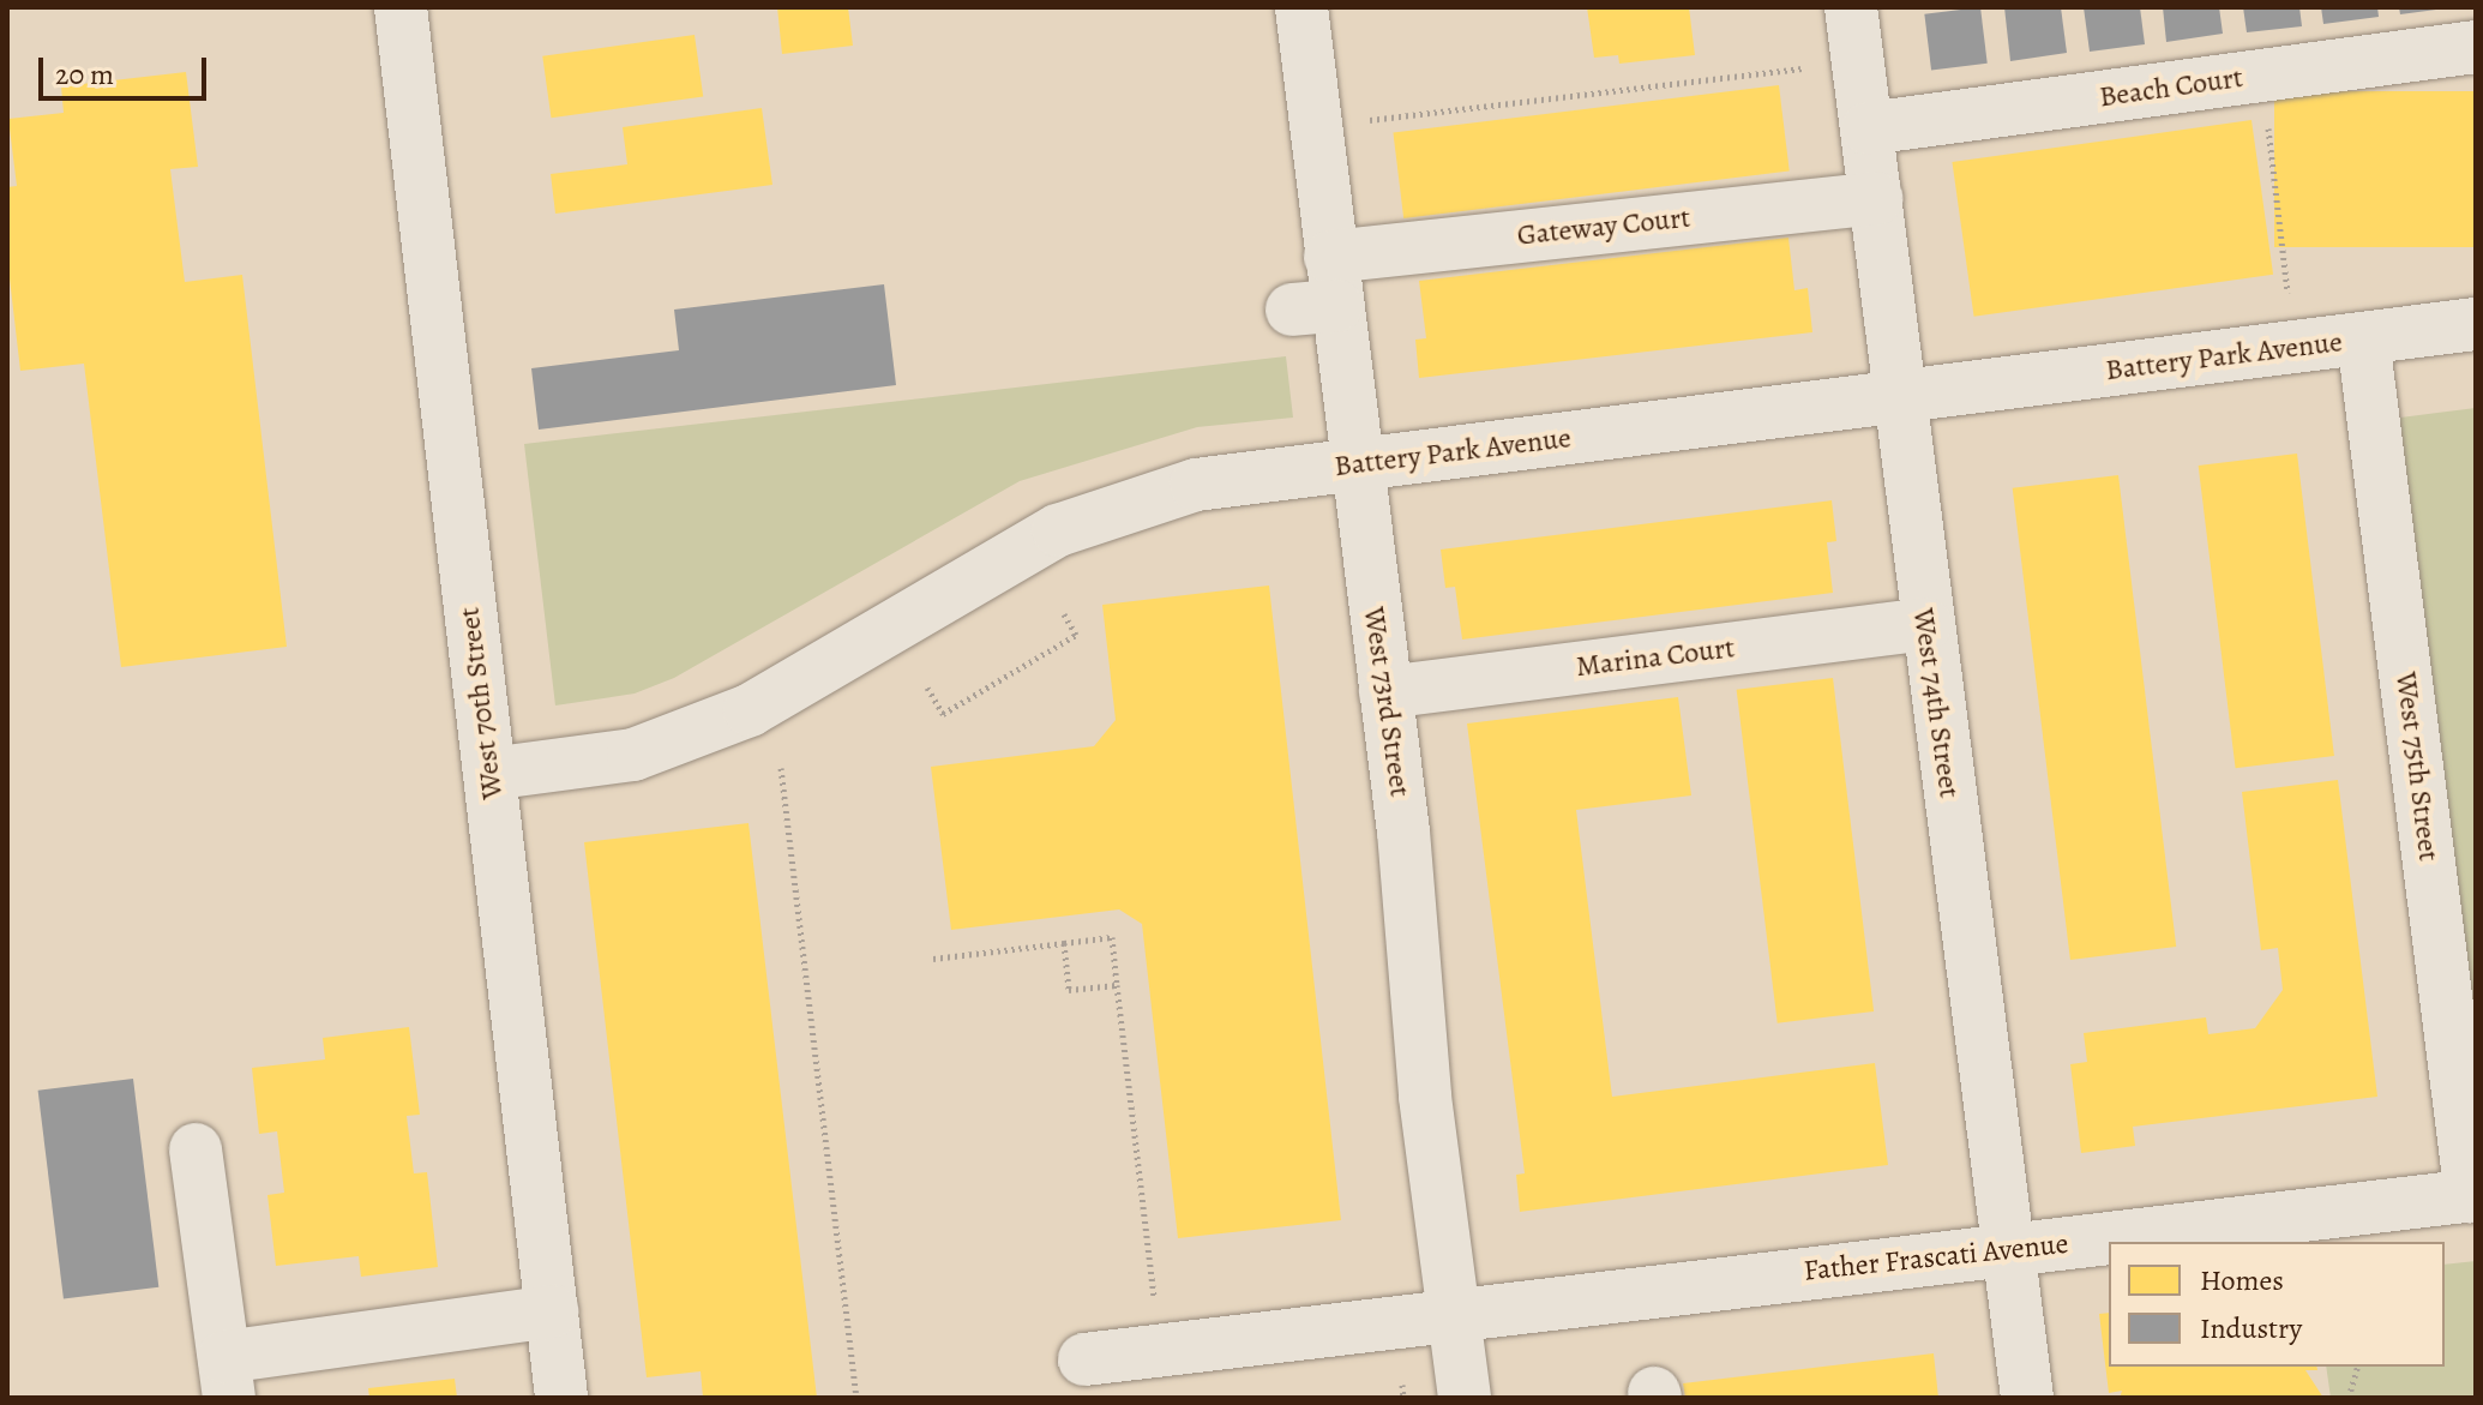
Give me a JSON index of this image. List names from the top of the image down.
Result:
{
  "streets": {
    "street": [
      "Beach Court",
      "Gateway Court",
      "Battery Park Avenue",
      "Marina Court",
      "West 73rd Street",
      "West 70th Street",
      "West 74th Street",
      "West 75th Street",
      "Father Frascati Avenue"
    ]
  },
  "crossings": [
    ["Beach Court", "West 74th Street"],
    ["Gateway Court", "West 73rd Street"],
    ["Gateway Court", "West 74th Street"],
    ["Battery Park Avenue", "West 73rd Street"],
    ["Battery Park Avenue", "West 70th Street"],
    ["Battery Park Avenue", "West 74th Street"],
    ["Battery Park Avenue", "West 75th Street"],
    ["Marina Court", "West 73rd Street"],
    ["Marina Court", "West 74th Street"],
    ["West 73rd Street", "Father Frascati Avenue"],
    ["West 74th Street", "Father Frascati Avenue"],
    ["West 75th Street", "Father Frascati Avenue"]
  ],
  "legend": ["Homes", "Industry"],
  "scale_bar": "20 m"
}
